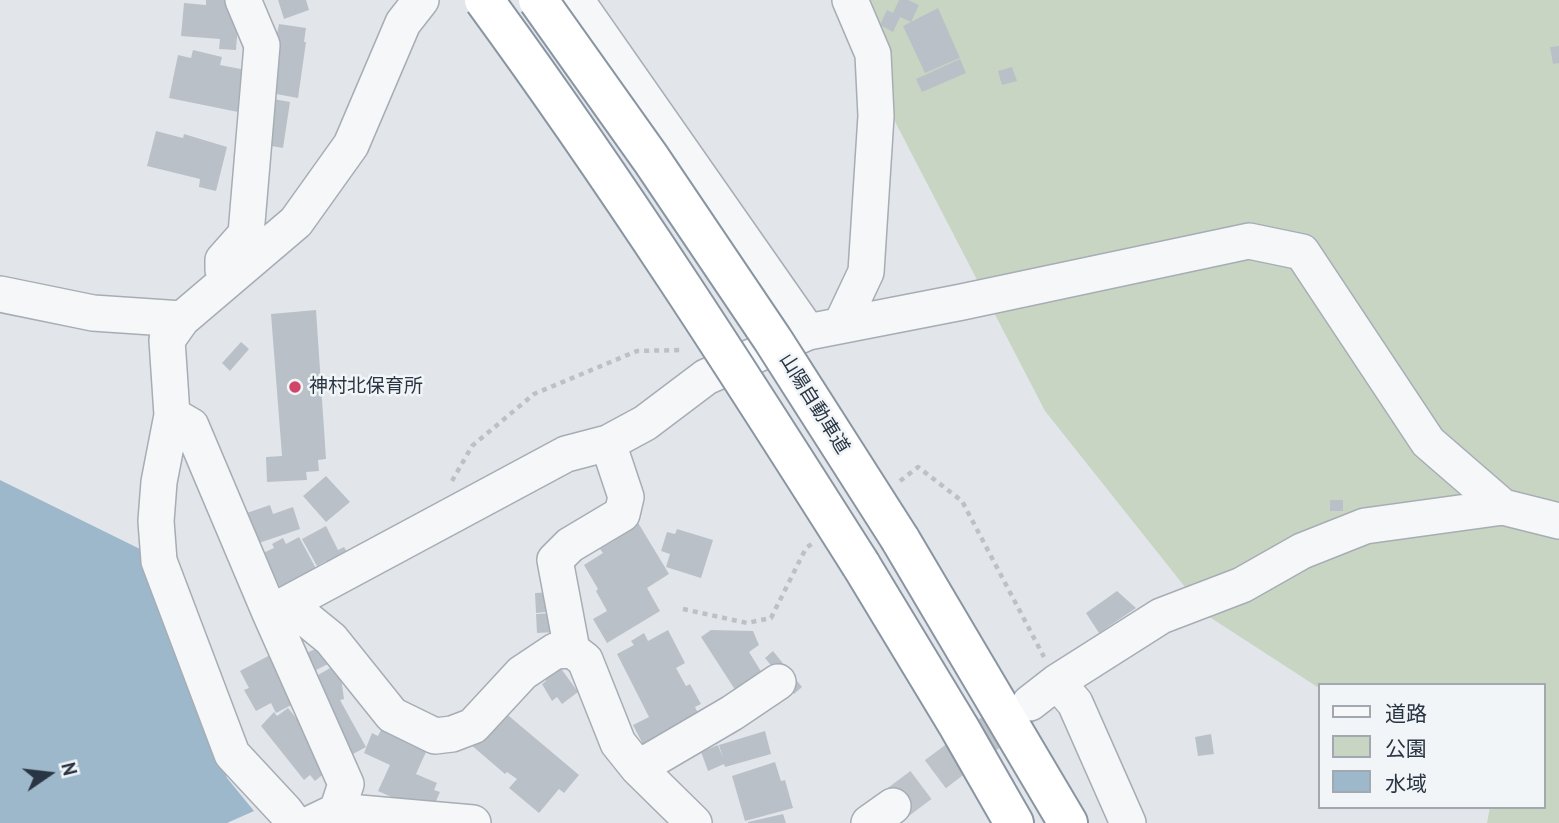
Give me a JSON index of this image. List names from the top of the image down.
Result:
{
  "streets": {
    "highway": ["山陽自動車道"]
  },
  "places": ["神村北保育所"],
  "legend": ["道路", "公園", "水域"],
  "north": "right"
}
